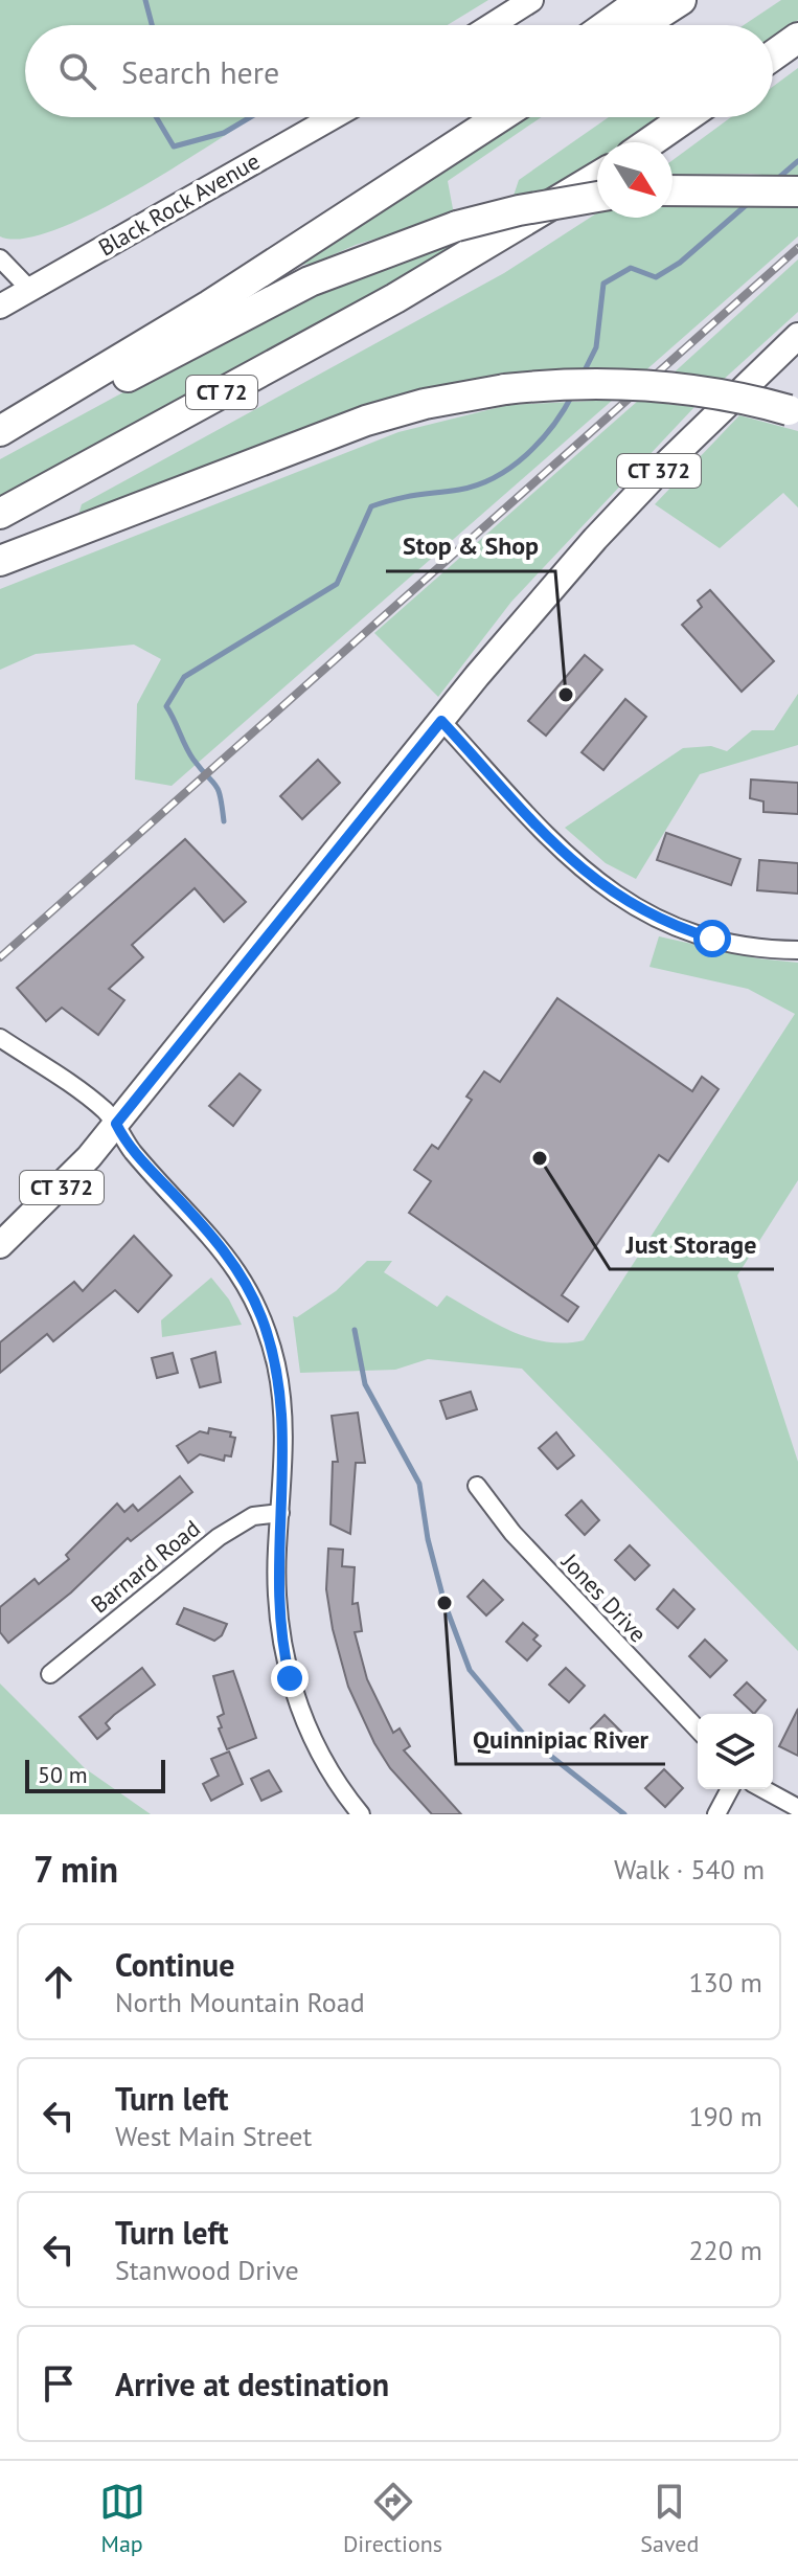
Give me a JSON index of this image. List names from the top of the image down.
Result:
{
  "streets": {
    "highway": ["CT 72"],
    "main road": ["CT 372"],
    "street": ["Black Rock Avenue", "Barnard Road", "Jones Drive"]
  },
  "places": ["Stop & Shop", "Just Storage", "Quinnipiac River"],
  "scale_bar": "50 m",
  "north": "bottom right",
  "page": {
    "search": "Search here",
    "scale": "50 m",
    "heading": ["7 min", "Walk · 540 m"],
    "list": [
      ["Continue", "North Mountain Road", "130 m"],
      ["Turn left", "West Main Street", "190 m"],
      ["Turn left", "Stanwood Drive", "220 m"],
      "Arrive at destination"
    ],
    "nav": ["Map", "Directions", "Saved"]
  }
}
